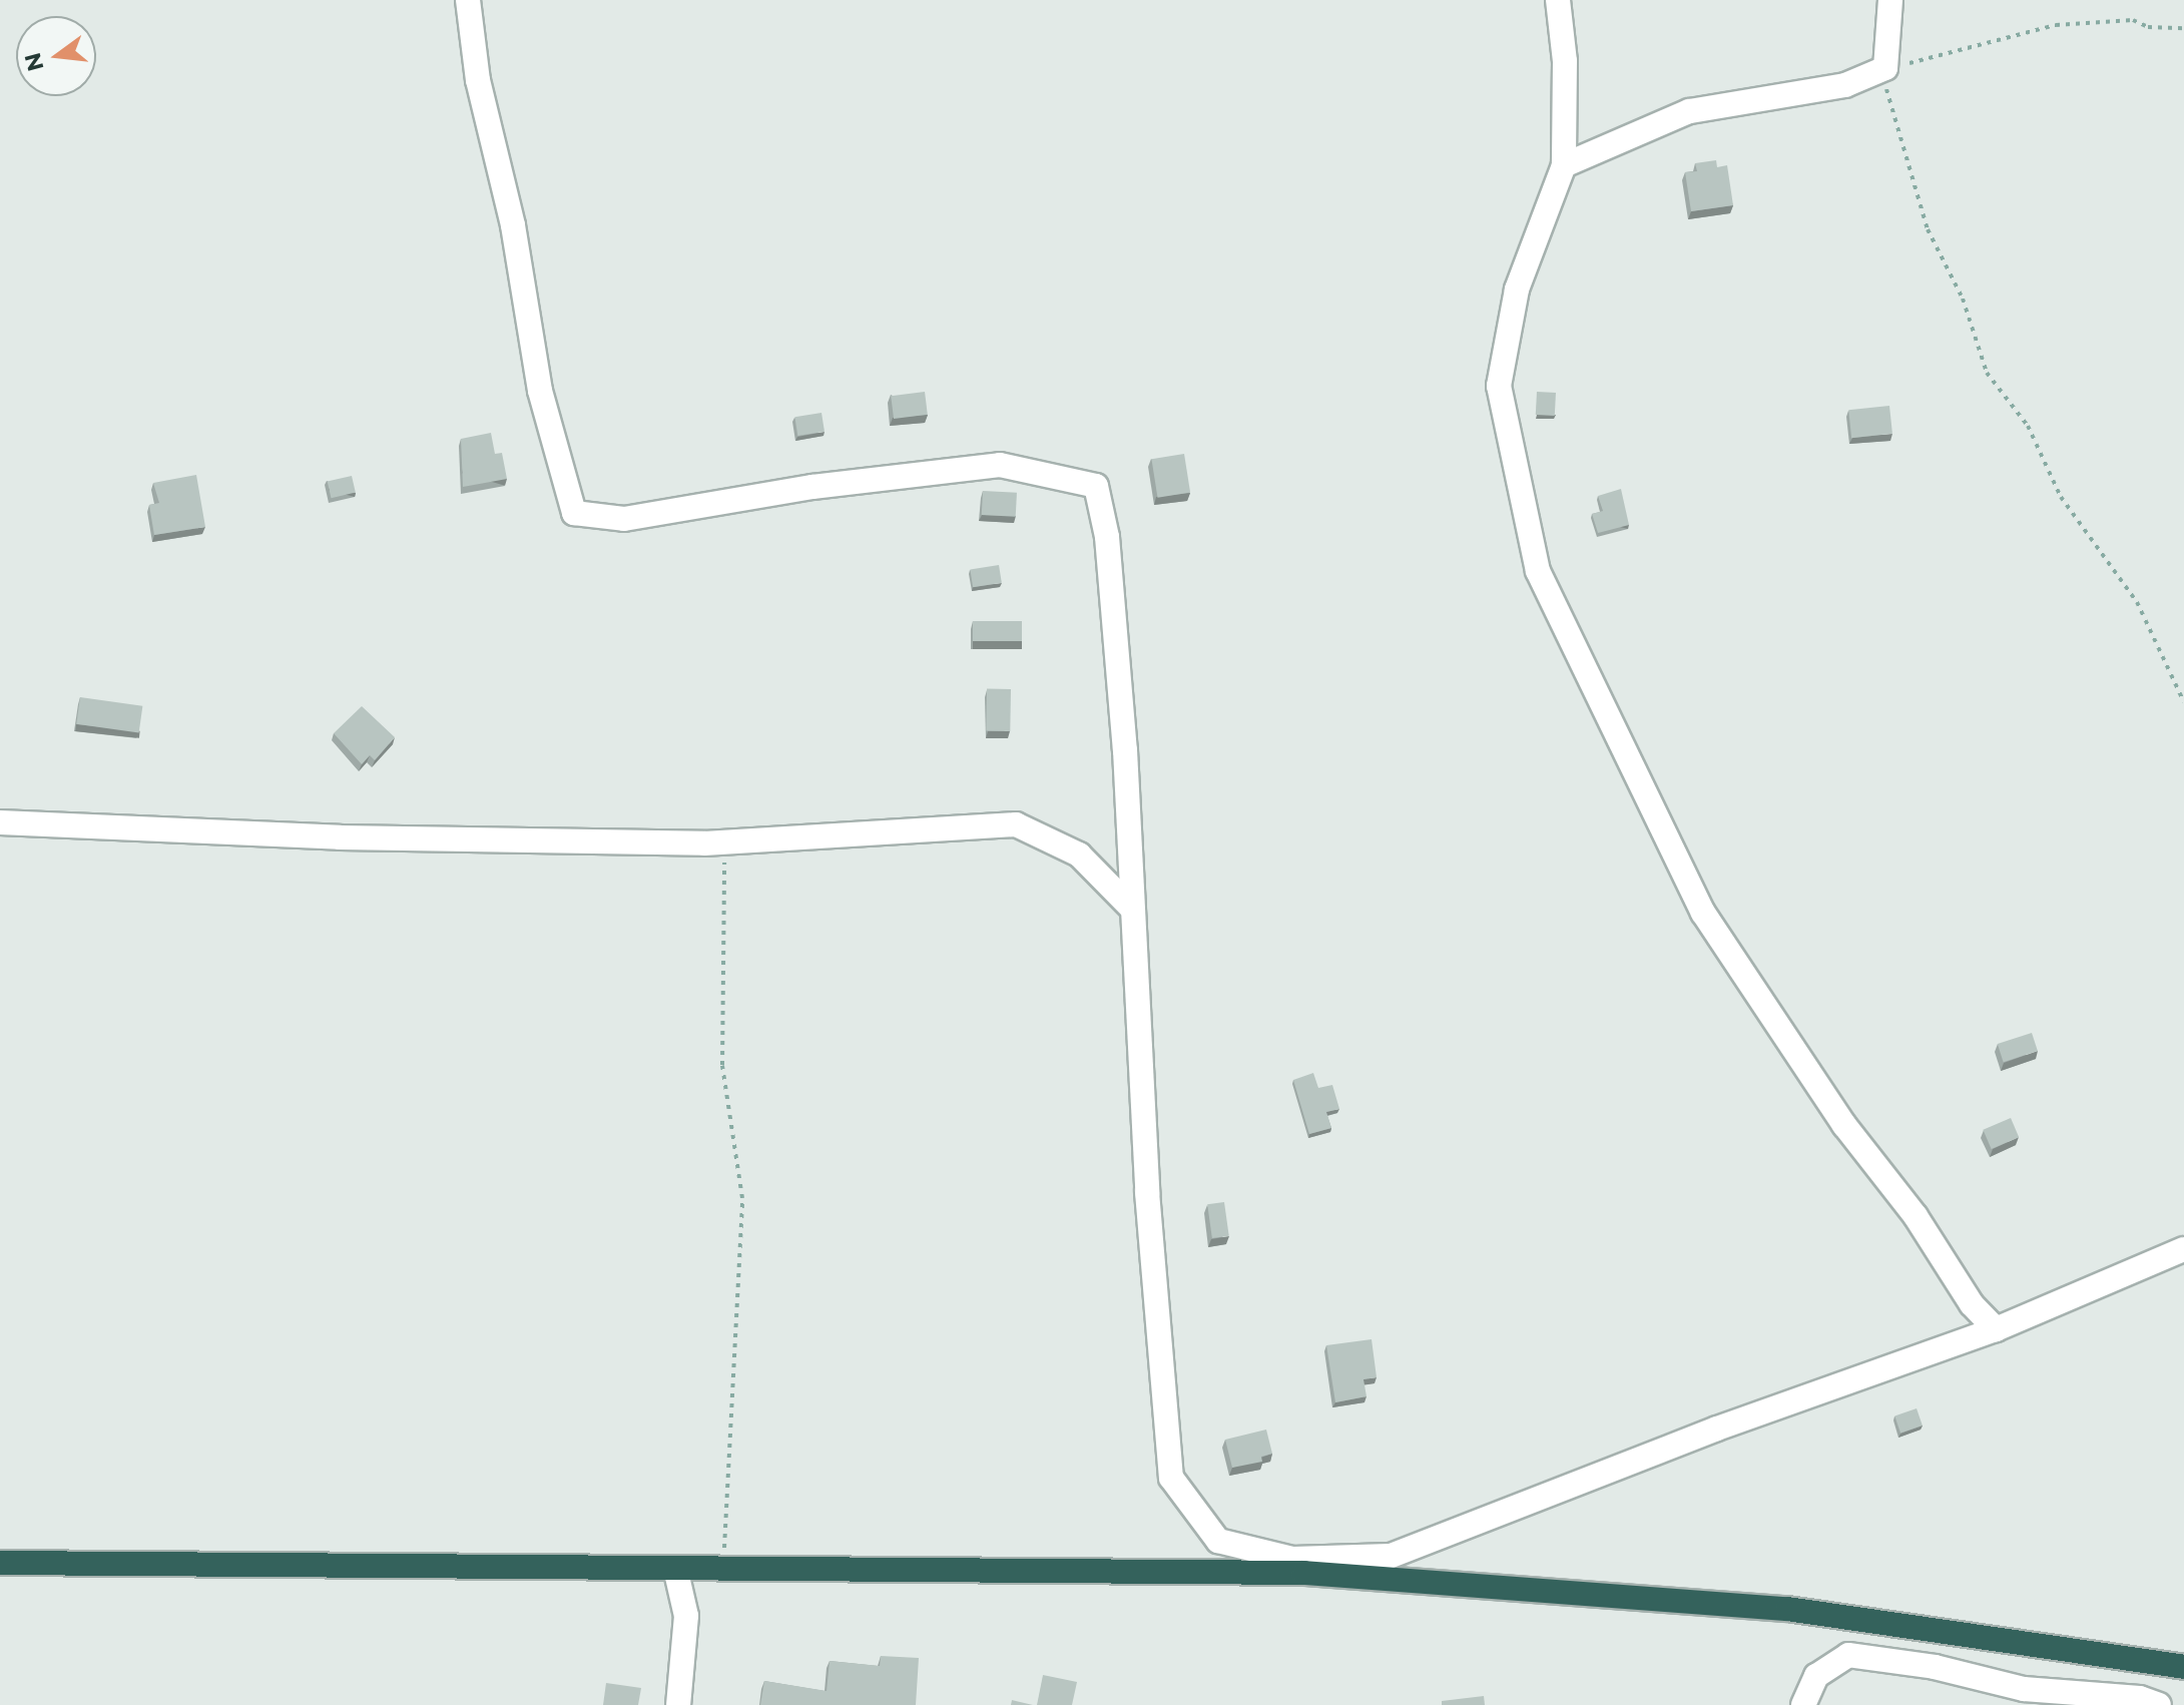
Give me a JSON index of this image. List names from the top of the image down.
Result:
{
  "north": "left"
}
